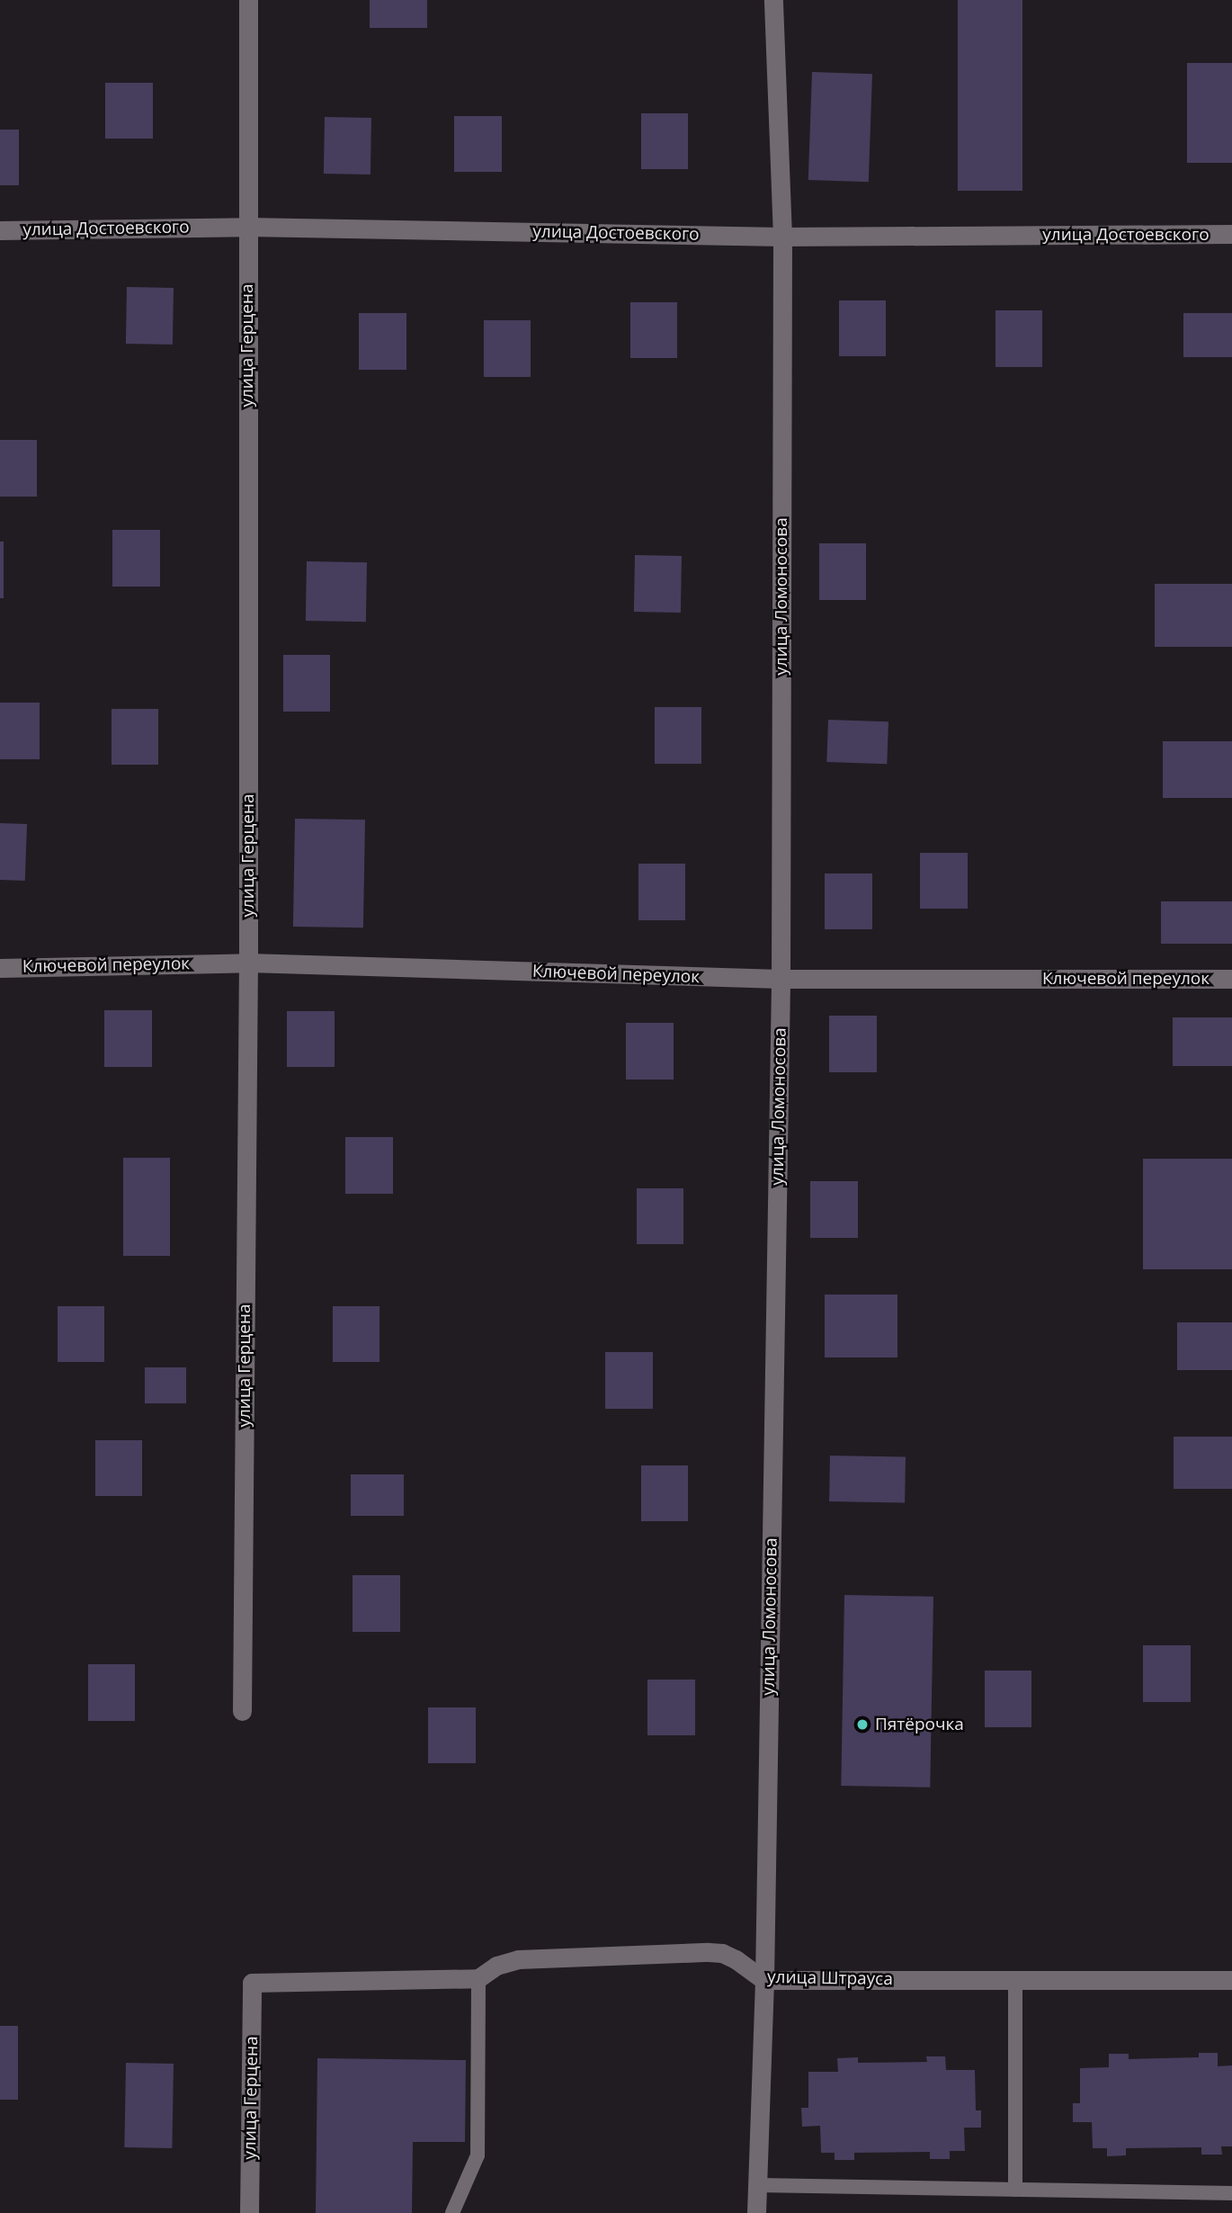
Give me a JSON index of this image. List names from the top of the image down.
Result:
{
  "streets": {
    "street": [
      "улица Достоевского",
      "улица Герцена",
      "улица Ломоносова",
      "Ключевой переулок",
      "улица Штрауса"
    ]
  },
  "crossings": [
    ["улица Достоевского", "улица Герцена"],
    ["улица Достоевского", "улица Ломоносова"],
    ["улица Герцена", "Ключевой переулок"],
    ["улица Герцена", "улица Штрауса"],
    ["улица Ломоносова", "Ключевой переулок"],
    ["улица Ломоносова", "улица Штрауса"]
  ],
  "places": ["Пятёрочка"]
}
